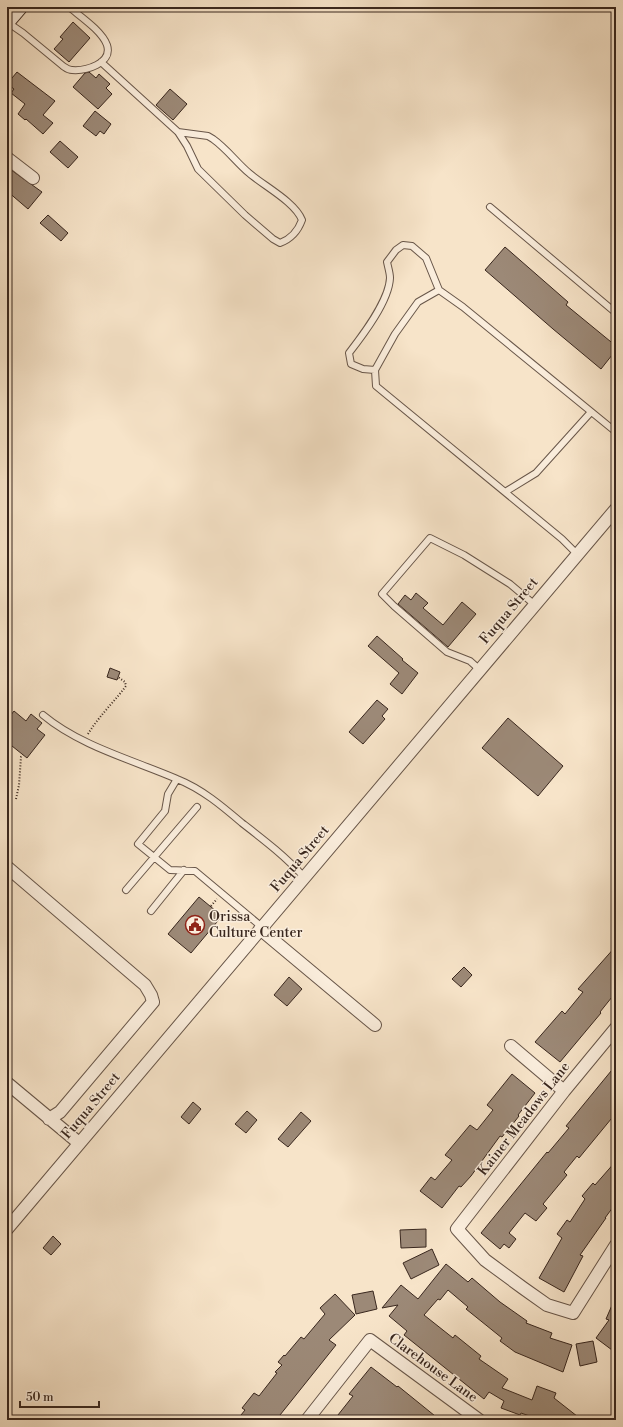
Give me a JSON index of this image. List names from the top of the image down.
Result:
{
  "streets": {
    "street": ["Fuqua Street", "Kainer Meadows Lane", "Clarehouse Lane"]
  },
  "places": {
    "public building": ["Orissa Culture Center"]
  },
  "scale_bar": "50 m"
}
